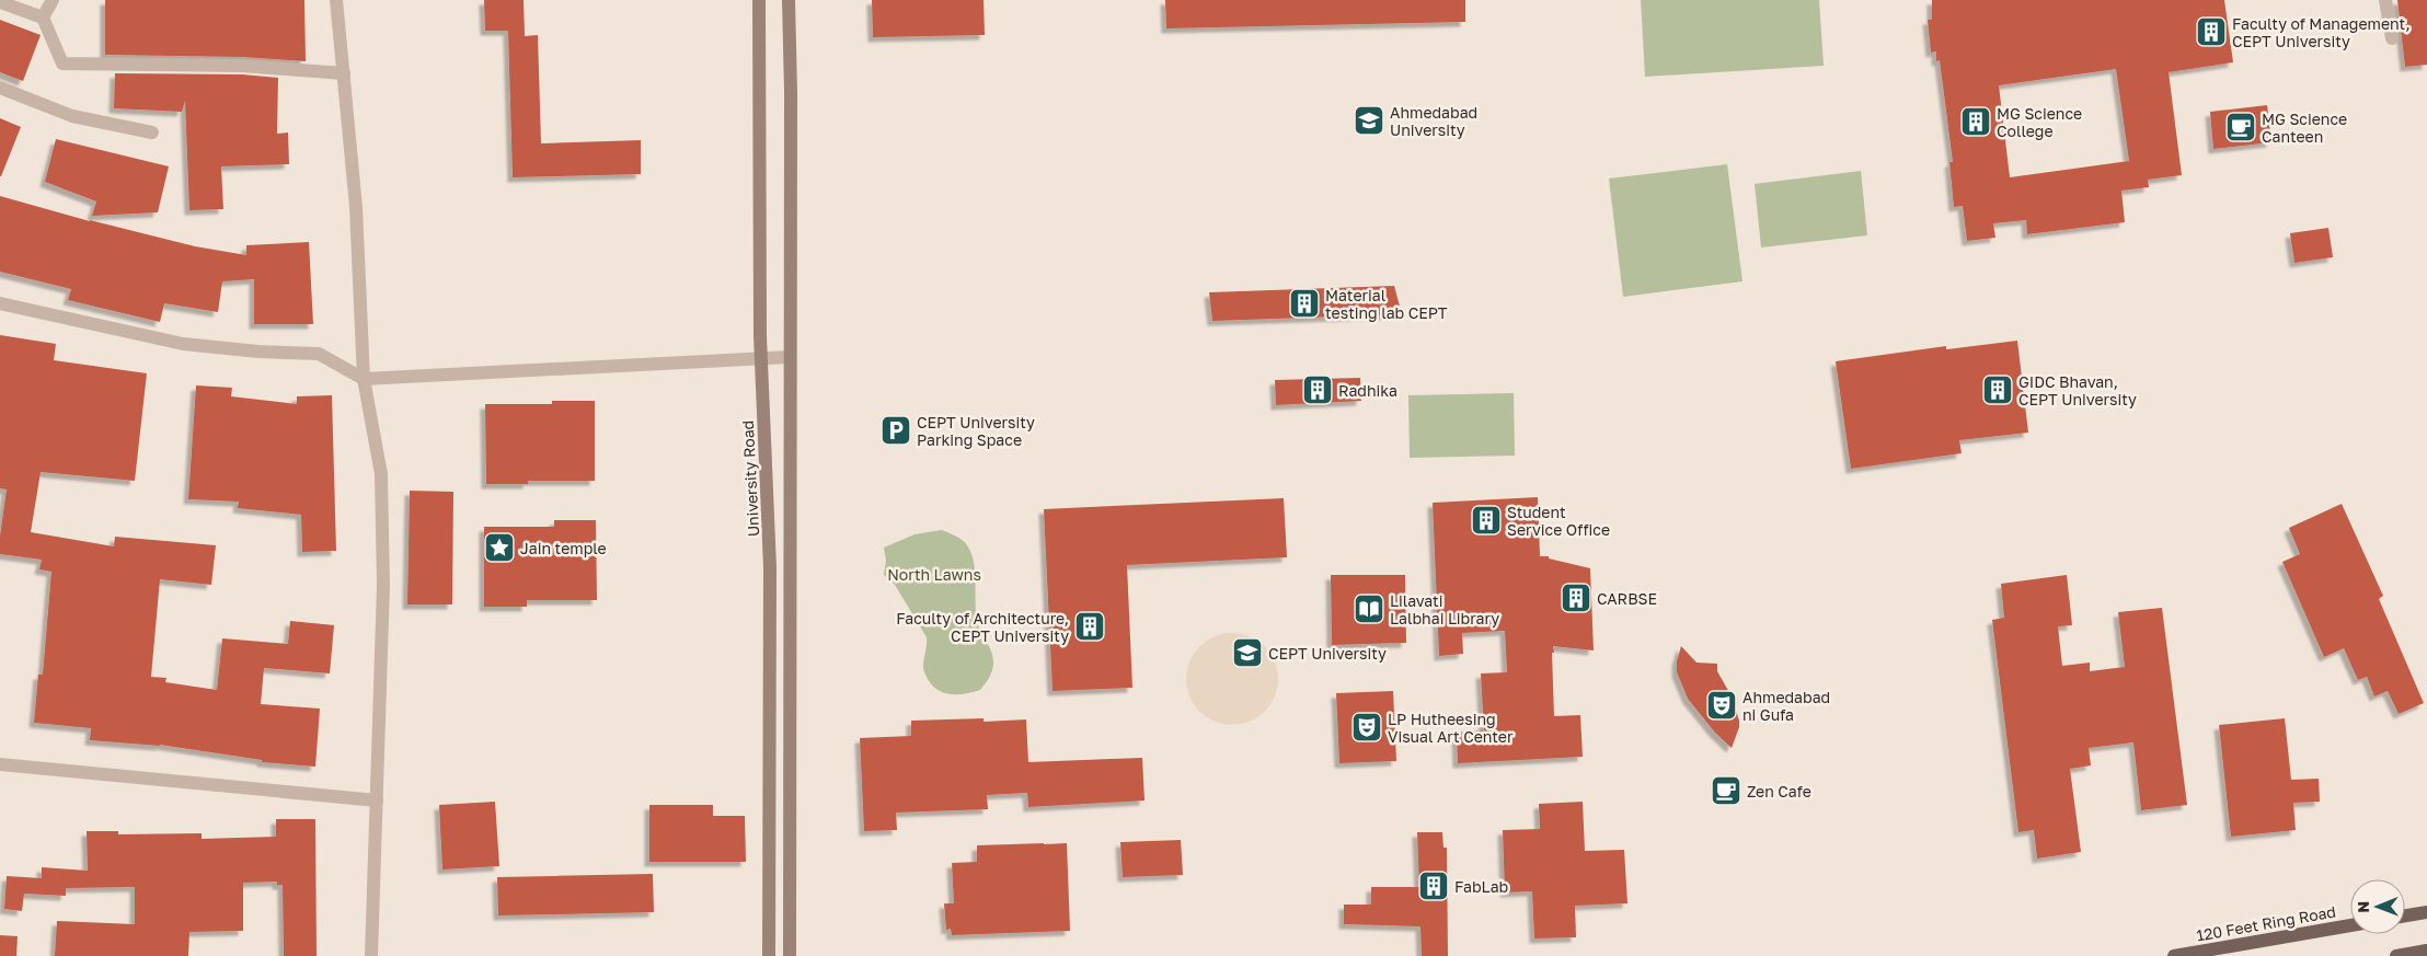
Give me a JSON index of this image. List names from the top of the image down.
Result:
{
  "streets": {
    "main road": ["120 Feet Ring Road"],
    "street": ["University Road"]
  },
  "parks": ["North Lawns"],
  "places": {
    "building": [
      "Faculty of Management, CEPT University",
      "MG Science College",
      "Material testing lab CEPT",
      "Radhika",
      "GIDC Bhavan, CEPT University",
      "Student Service Office",
      "CARBSE",
      "Faculty of Architecture, CEPT University",
      "FabLab"
    ],
    "school or university": ["Ahmedabad University", "CEPT University"],
    "cafe": ["MG Science Canteen", "Zen Cafe"],
    "parking": ["CEPT University Parking Space"],
    "place": ["Jain temple"],
    "library": ["Lilavati Lalbhai Library"],
    "theatre": ["Ahmedabad ni Gufa", "LP Hutheesing Visual Art Center"]
  },
  "north": "left"
}
